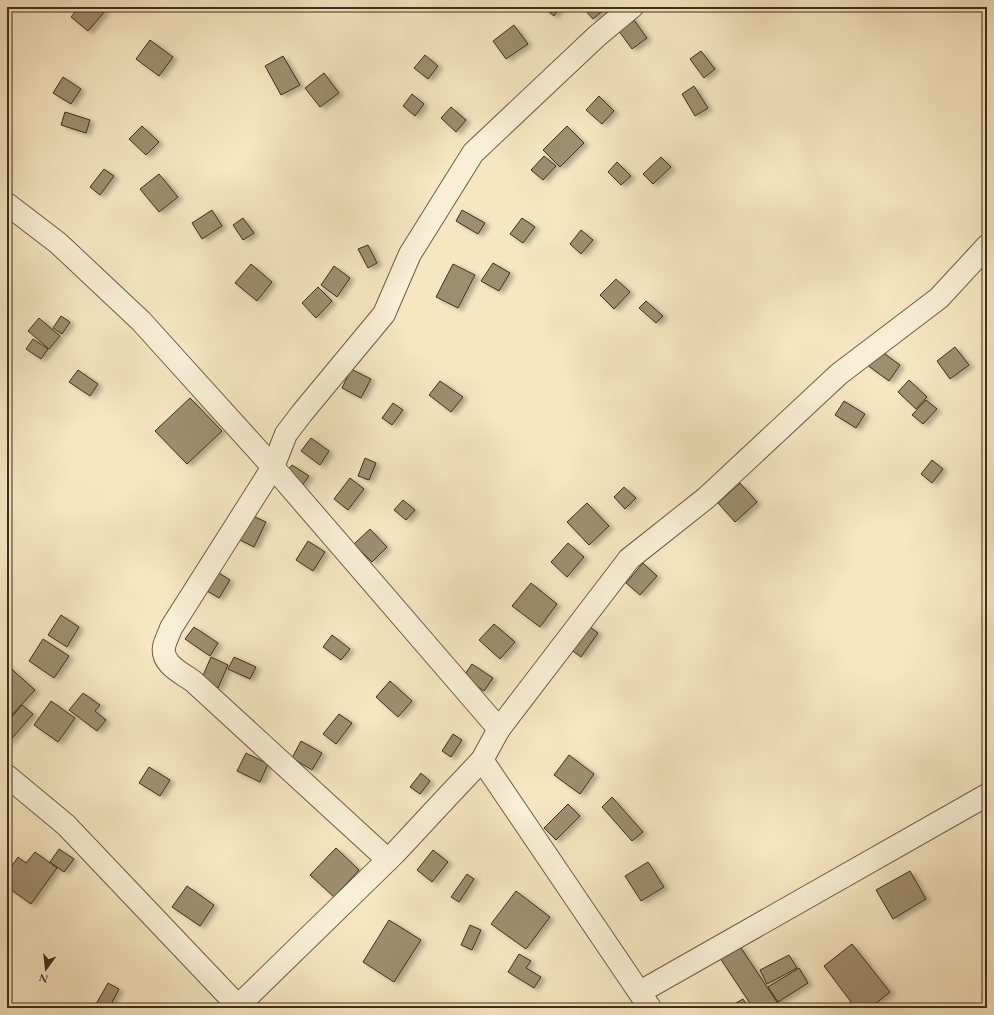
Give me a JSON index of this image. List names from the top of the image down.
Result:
{
  "north": "bottom"
}
